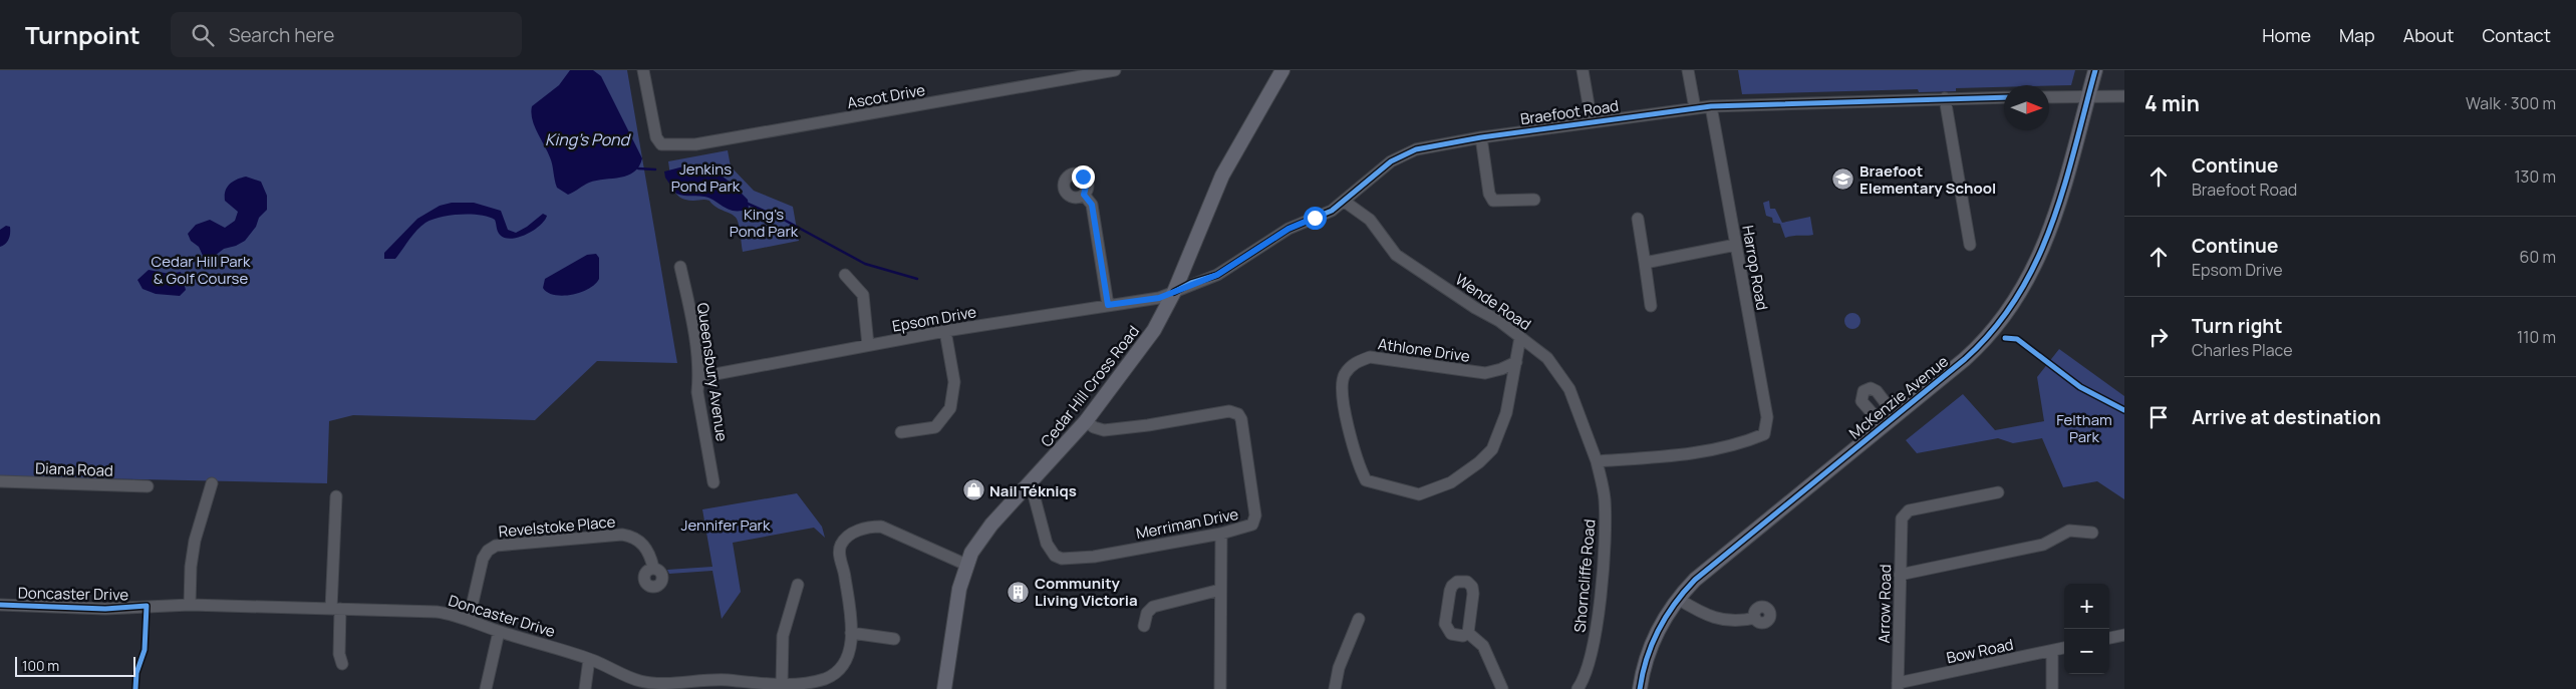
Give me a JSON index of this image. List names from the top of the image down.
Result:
{
  "streets": {
    "main road": ["Cedar Hill Cross Road", "McKenzie Avenue"],
    "street": [
      "Ascot Drive",
      "Braefoot Road",
      "Harrop Road",
      "Wende Road",
      "Epsom Drive",
      "Athlone Drive",
      "Queensbury Avenue",
      "Diana Road",
      "Merriman Drive",
      "Revelstoke Place",
      "Shorncliffe Road",
      "Doncaster Drive",
      "Arrow Road",
      "Bow Road"
    ]
  },
  "crossings": [
    ["Braefoot Road", "Harrop Road"],
    ["Braefoot Road", "Wende Road"],
    ["Braefoot Road", "Epsom Drive"],
    ["Braefoot Road", "Cedar Hill Cross Road"],
    ["Harrop Road", "Wende Road"],
    ["Harrop Road", "Shorncliffe Road"],
    ["Wende Road", "Athlone Drive"],
    ["Wende Road", "Shorncliffe Road"],
    ["Epsom Drive", "Queensbury Avenue"],
    ["Epsom Drive", "Cedar Hill Cross Road"],
    ["Cedar Hill Cross Road", "Merriman Drive"],
    ["Revelstoke Place", "Doncaster Drive"],
    ["Arrow Road", "Bow Road"]
  ],
  "water": ["King's Pond"],
  "parks": [
    "Jenkins Pond Park",
    "King's Pond Park",
    "Cedar Hill Park & Golf Course",
    "Feltham Park",
    "Jennifer Park"
  ],
  "places": {
    "school or university": ["Braefoot Elementary School"],
    "shop": ["Nail Tékniqs"],
    "building": ["Community Living Victoria"]
  },
  "scale_bar": "100 m",
  "north": "right",
  "page": {
    "header": "Turnpoint",
    "search": "Search here",
    "nav": [
      "Home",
      "Map",
      "About",
      "Contact"
    ],
    "heading": ["4 min", "Walk · 300 m"],
    "list": [
      ["Continue", "Braefoot Road", "130 m"],
      ["Continue", "Epsom Drive", "60 m"],
      ["Turn right", "Charles Place", "110 m"],
      "Arrive at destination"
    ],
    "map_buttons": ["+", "−"],
    "scale": "100 m"
  }
}
